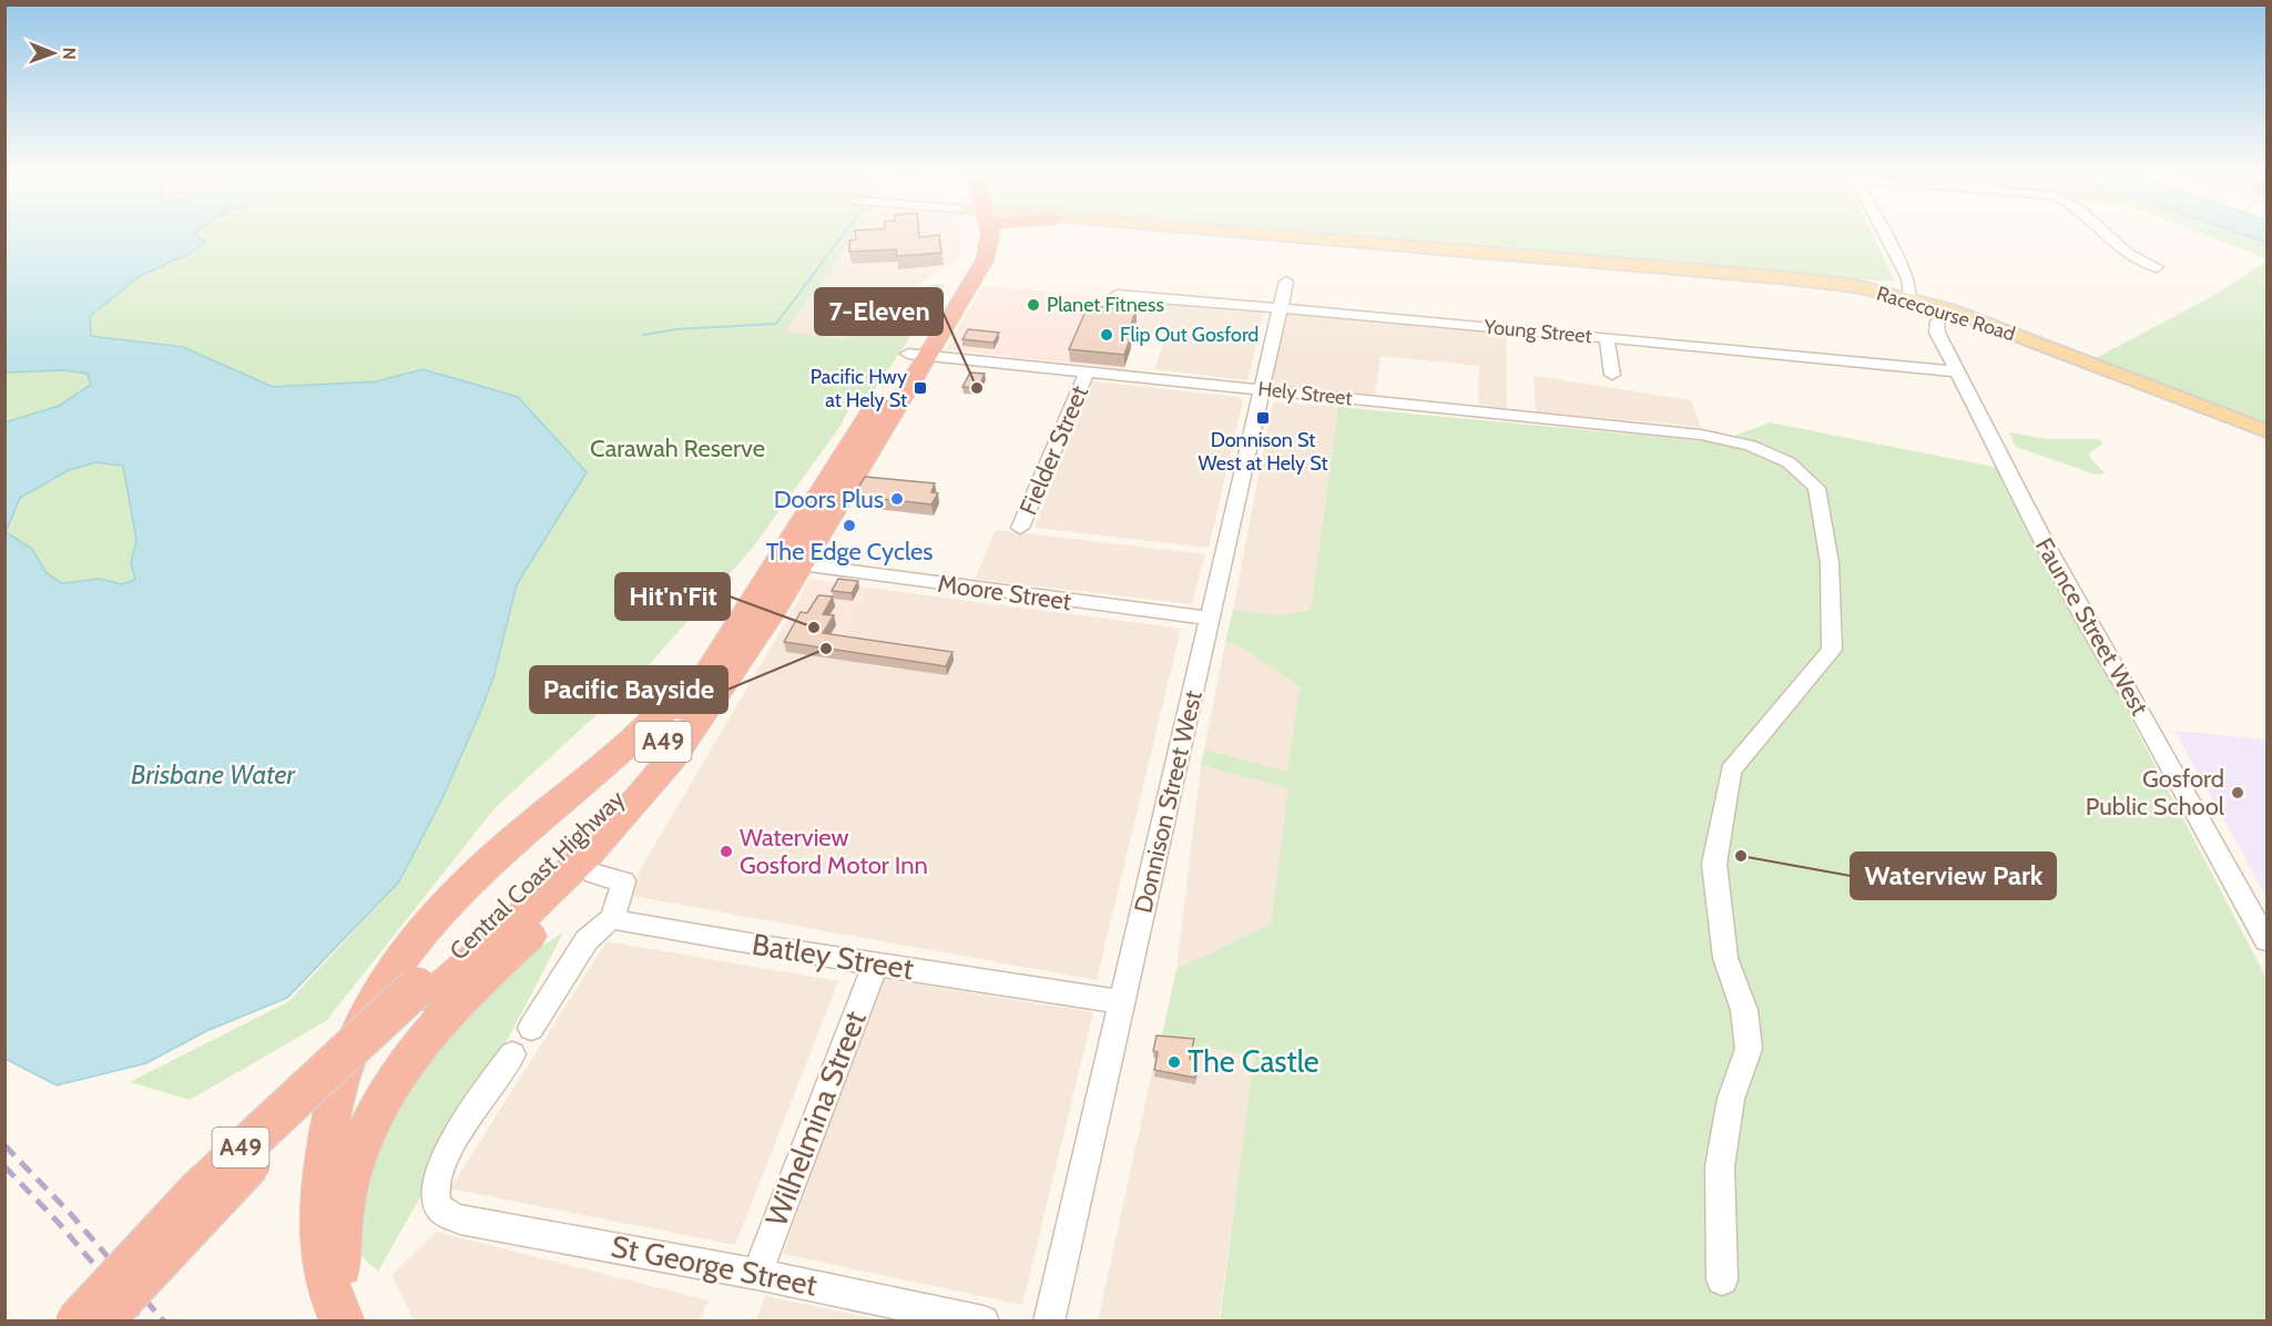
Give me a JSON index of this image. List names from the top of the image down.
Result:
{
  "streets": {
    "highway": ["A49", "Central Coast Highway"],
    "main road": ["Racecourse Road"],
    "street": [
      "Young Street",
      "Hely Street",
      "Fielder Street",
      "Moore Street",
      "Faunce Street West",
      "Donnison Street West",
      "Batley Street",
      "Wilhelmina Street",
      "St George Street"
    ]
  },
  "crossings": [
    ["Racecourse Road", "Faunce Street West"],
    ["Young Street", "Faunce Street West"],
    ["Young Street", "Donnison Street West"],
    ["Hely Street", "Fielder Street"],
    ["Hely Street", "Donnison Street West"],
    ["Hely Street", "Central Coast Highway"],
    ["Moore Street", "Donnison Street West"],
    ["Moore Street", "Central Coast Highway"],
    ["Donnison Street West", "Batley Street"],
    ["Batley Street", "Wilhelmina Street"],
    ["Wilhelmina Street", "St George Street"]
  ],
  "water": ["Brisbane Water"],
  "parks": ["Carawah Reserve"],
  "places": {
    "other": [
      "Planet Fitness",
      "Flip Out Gosford",
      "7-Eleven",
      "Doors Plus",
      "The Edge Cycles",
      "Hit'n'Fit",
      "Pacific Bayside",
      "Gosford Public School",
      "Waterview Gosford Motor Inn",
      "Waterview Park",
      "The Castle"
    ],
    "transit": ["Pacific Hwy at Hely St", "Donnison St West at Hely St"]
  },
  "north": "right"
}
